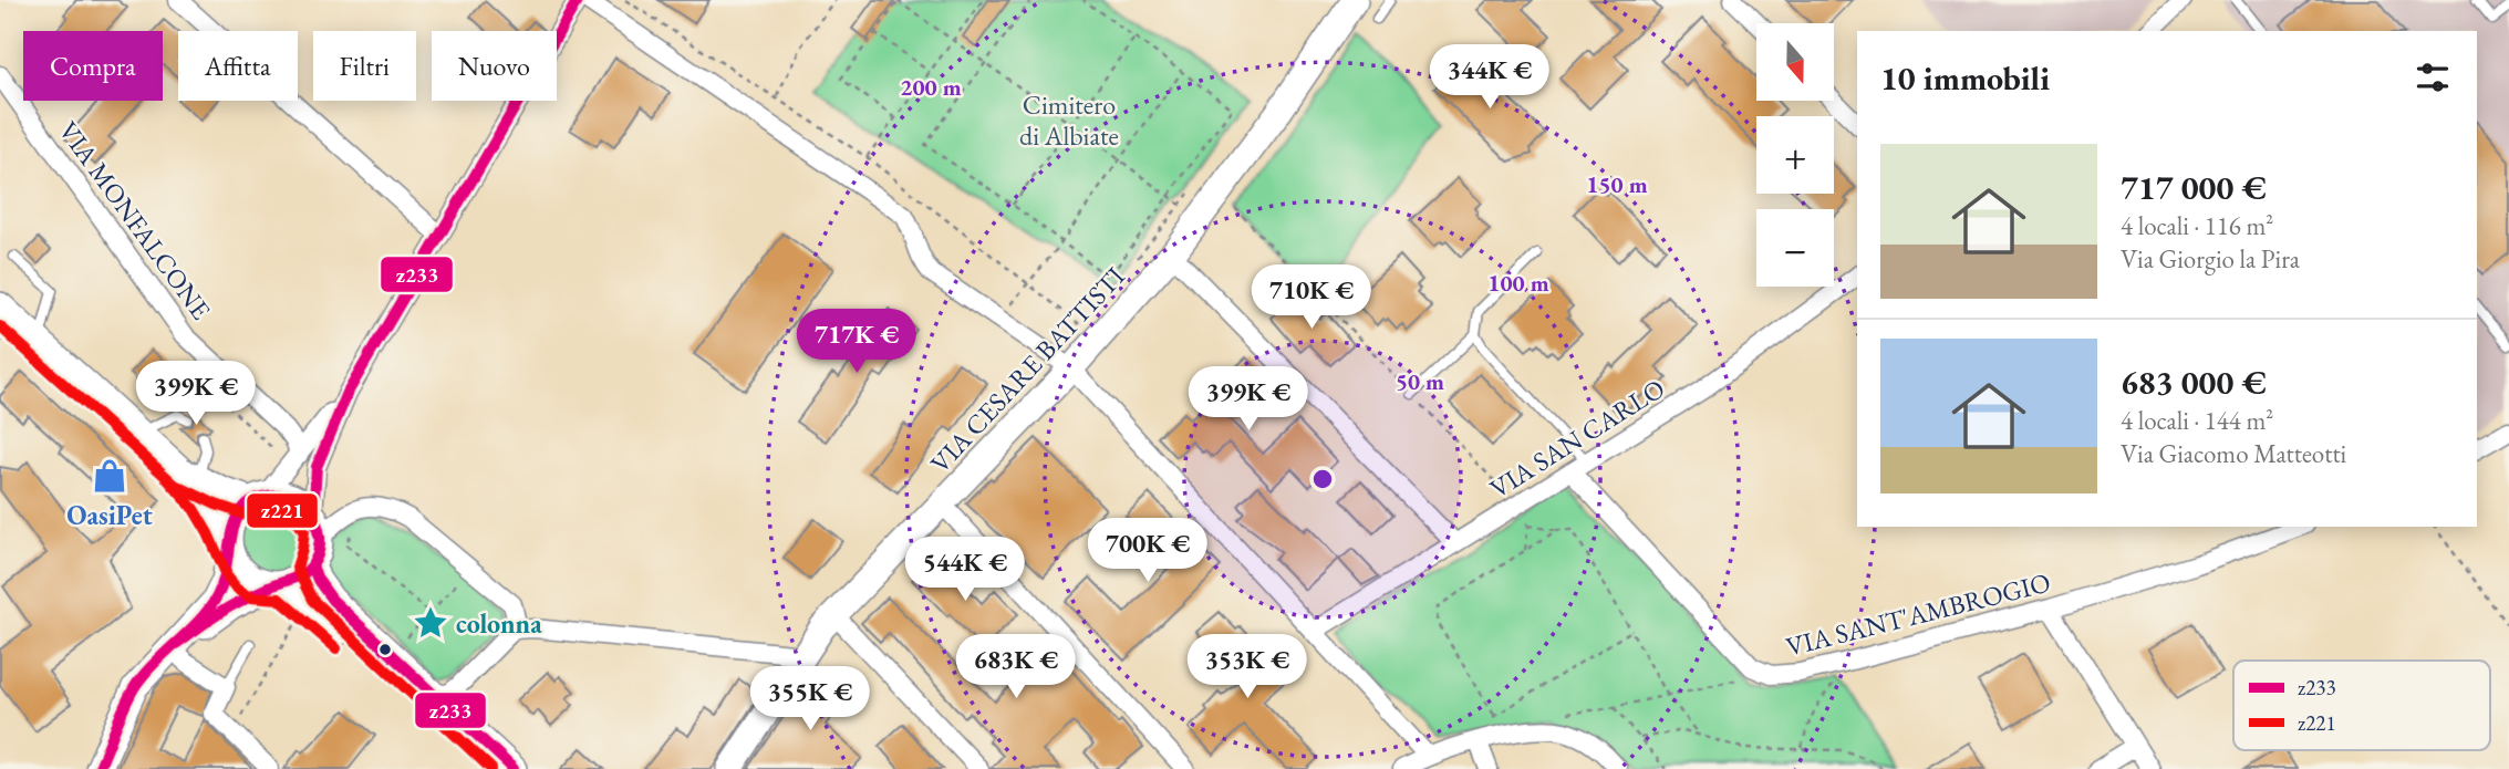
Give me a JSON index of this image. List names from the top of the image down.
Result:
{
  "streets": {
    "street": [
      "VIA MONFALCONE",
      "VIA CESARE BATTISTI",
      "VIA SAN CARLO",
      "VIA SANT'AMBROGIO"
    ]
  },
  "crossings": [
    ["VIA SAN CARLO", "VIA SANT'AMBROGIO"]
  ],
  "parks": ["Cimitero di Albiate"],
  "places": {
    "shop": ["OasiPet"],
    "place": ["colonna"]
  },
  "lines": ["transit line z233", "transit line z221"],
  "legend": ["z233", "z221"],
  "north": "bottom",
  "page": {
    "map_buttons": ["+", "−"],
    "chip": [
      "Compra",
      "Affitta",
      "Filtri",
      "Nuovo"
    ],
    "heading": "10 immobili",
    "price": [
      "344K €",
      "710K €",
      "717K €",
      "399K €",
      "399K €",
      "700K €",
      "544K €",
      "683K €",
      "353K €",
      "355K €"
    ],
    "list": [
      {
        "name": "717 000 €",
        "note": "4 locali · 116 m² · Via Giorgio la Pira"
      },
      {
        "name": "683 000 €",
        "note": "4 locali · 144 m² · Via Giacomo Matteotti"
      }
    ]
  },
  "rings": [
    "200 m",
    "150 m",
    "100 m",
    "50 m"
  ]
}
